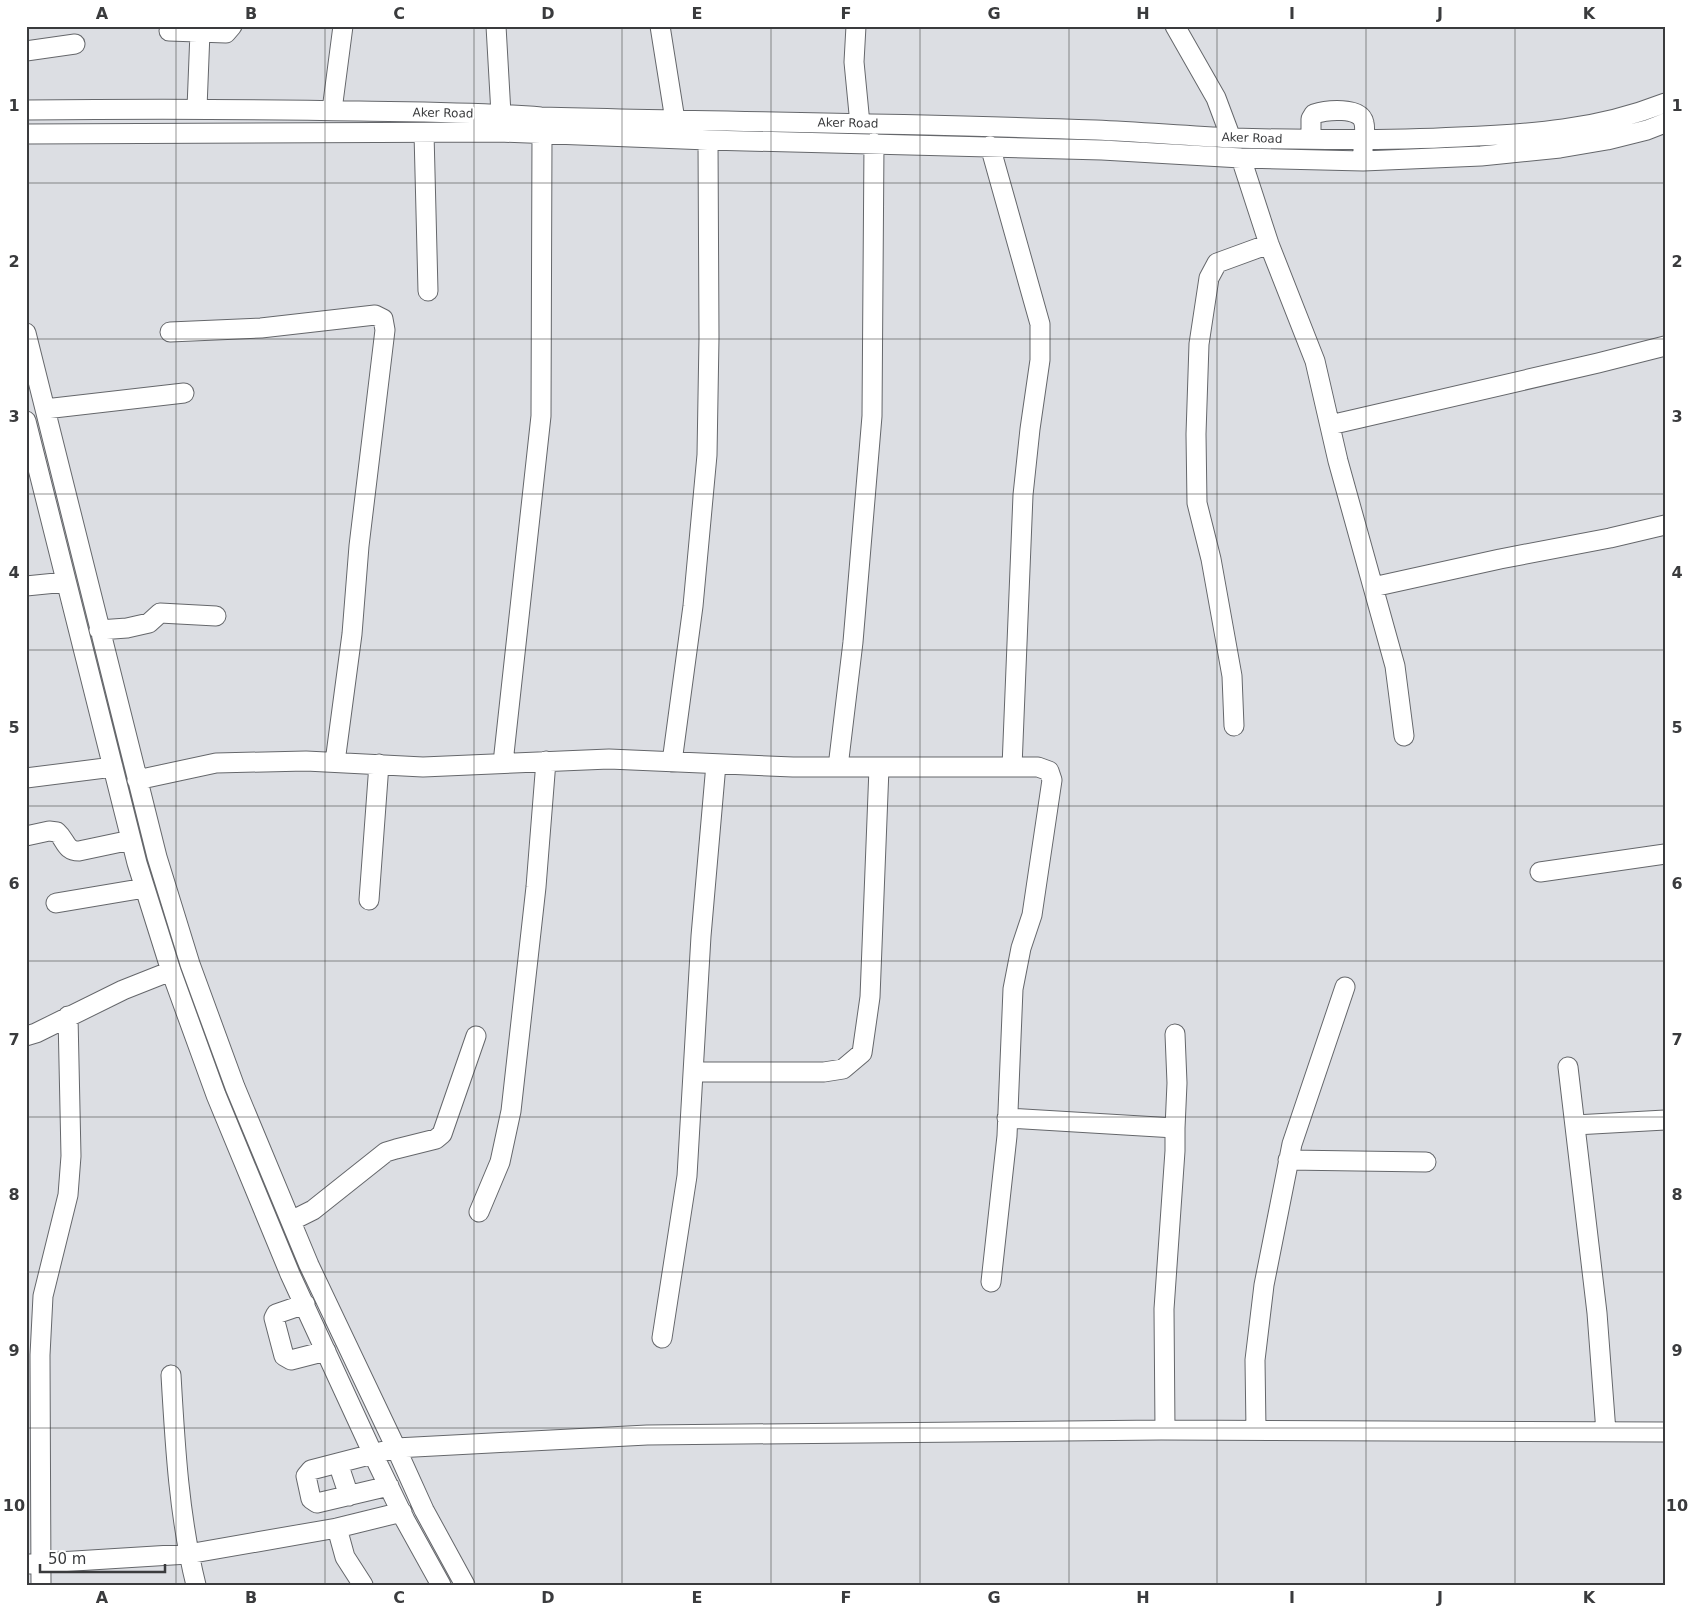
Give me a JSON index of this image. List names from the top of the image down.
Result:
{
  "streets": {
    "street": ["Aker Road"]
  },
  "scale_bar": "50 m",
  "grid": {
    "columns": [
      "A",
      "B",
      "C",
      "D",
      "E",
      "F",
      "G",
      "H",
      "I",
      "J",
      "K"
    ],
    "rows": [
      "1",
      "2",
      "3",
      "4",
      "5",
      "6",
      "7",
      "8",
      "9",
      "10"
    ]
  }
}
